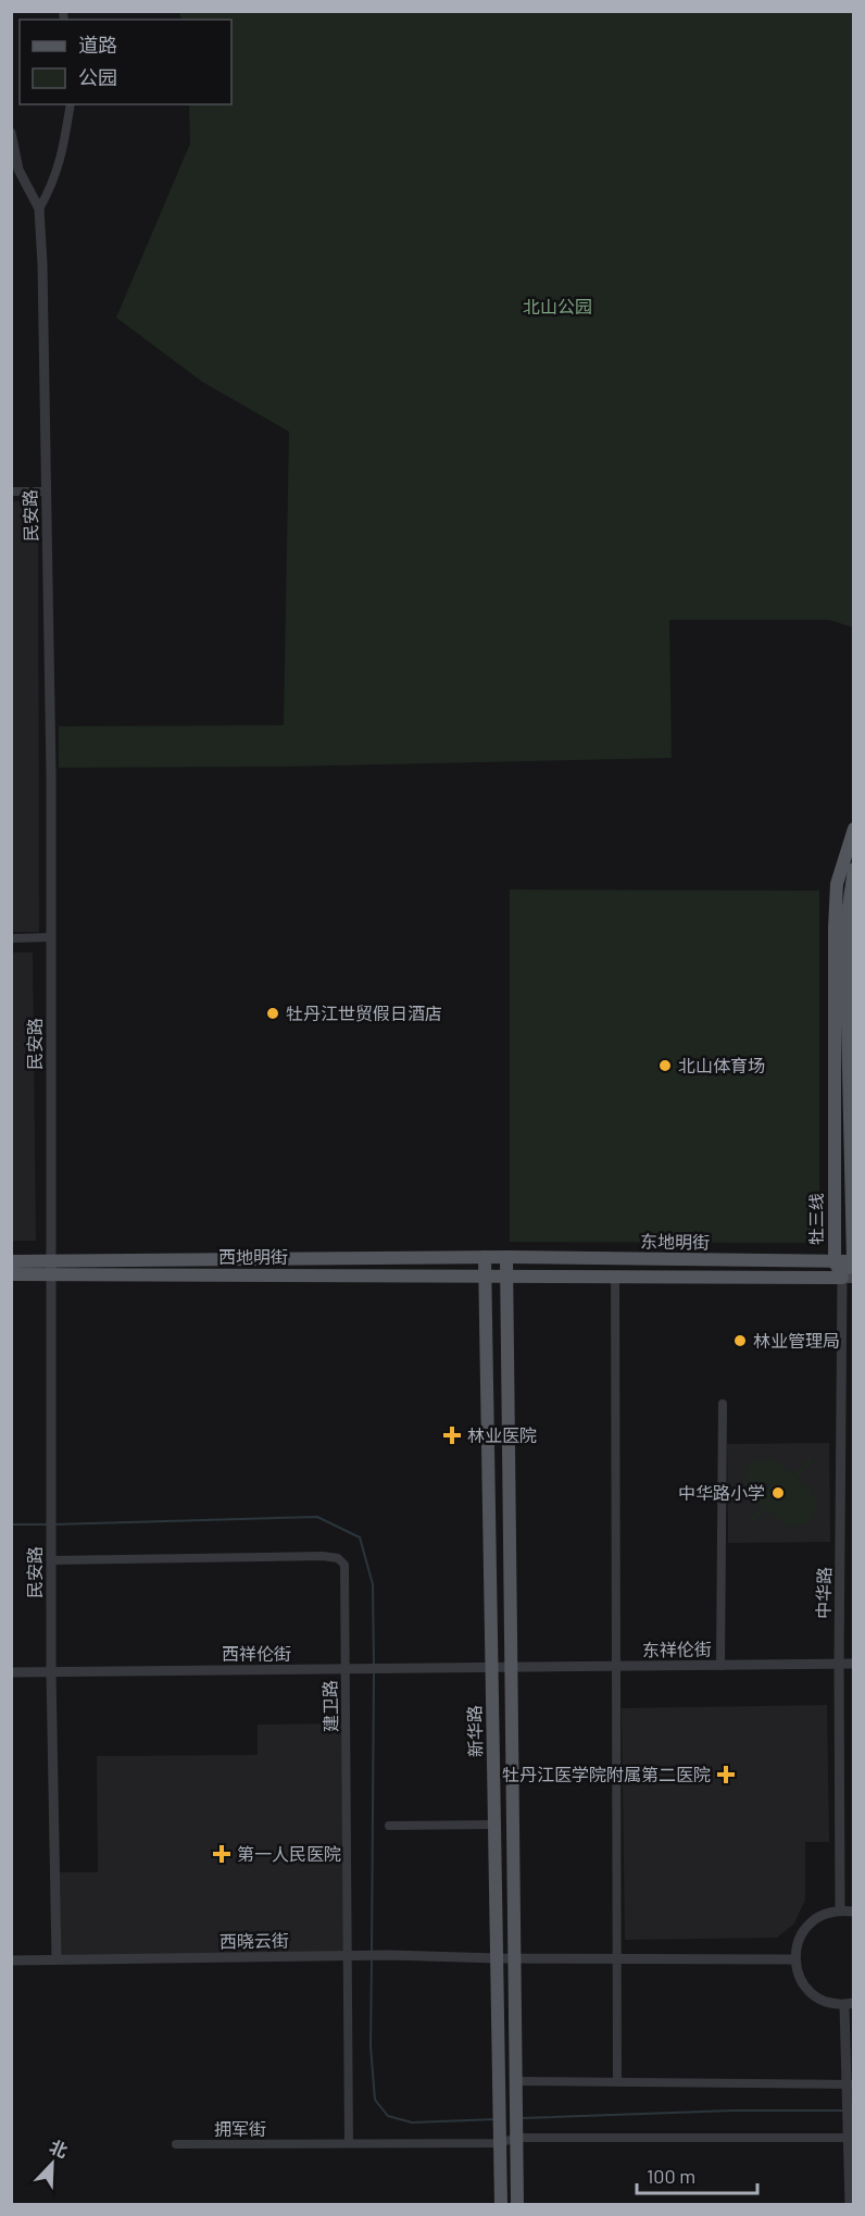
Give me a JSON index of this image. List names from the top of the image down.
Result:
{
  "streets": {
    "main road": [
      "牡三线",
      "东地明街",
      "西地明街",
      "新华路"
    ],
    "street": [
      "民安路",
      "中华路",
      "东祥伦街",
      "西祥伦街",
      "建卫路",
      "西晓云街",
      "拥军街"
    ]
  },
  "crossings": [
    ["民安路", "西地明街"],
    ["民安路", "西祥伦街"],
    ["民安路", "建卫路"],
    ["民安路", "西晓云街"],
    ["牡三线", "东地明街"],
    ["牡三线", "中华路"],
    ["东地明街", "西地明街"],
    ["东地明街", "中华路"],
    ["东地明街", "新华路"],
    ["西地明街", "新华路"],
    ["中华路", "东祥伦街"],
    ["东祥伦街", "西祥伦街"],
    ["东祥伦街", "新华路"],
    ["西祥伦街", "建卫路"],
    ["西祥伦街", "新华路"],
    ["建卫路", "西晓云街"],
    ["建卫路", "拥军街"],
    ["新华路", "西晓云街"],
    ["新华路", "拥军街"]
  ],
  "parks": ["北山公园"],
  "places": {
    "other": [
      "牡丹江世贸假日酒店",
      "北山体育场",
      "林业管理局",
      "中华路小学"
    ],
    "health": ["林业医院", "牡丹江医学院附属第二医院", "第一人民医院"]
  },
  "legend": ["道路", "公园"],
  "scale_bar": "100 m",
  "north": "top right"
}
